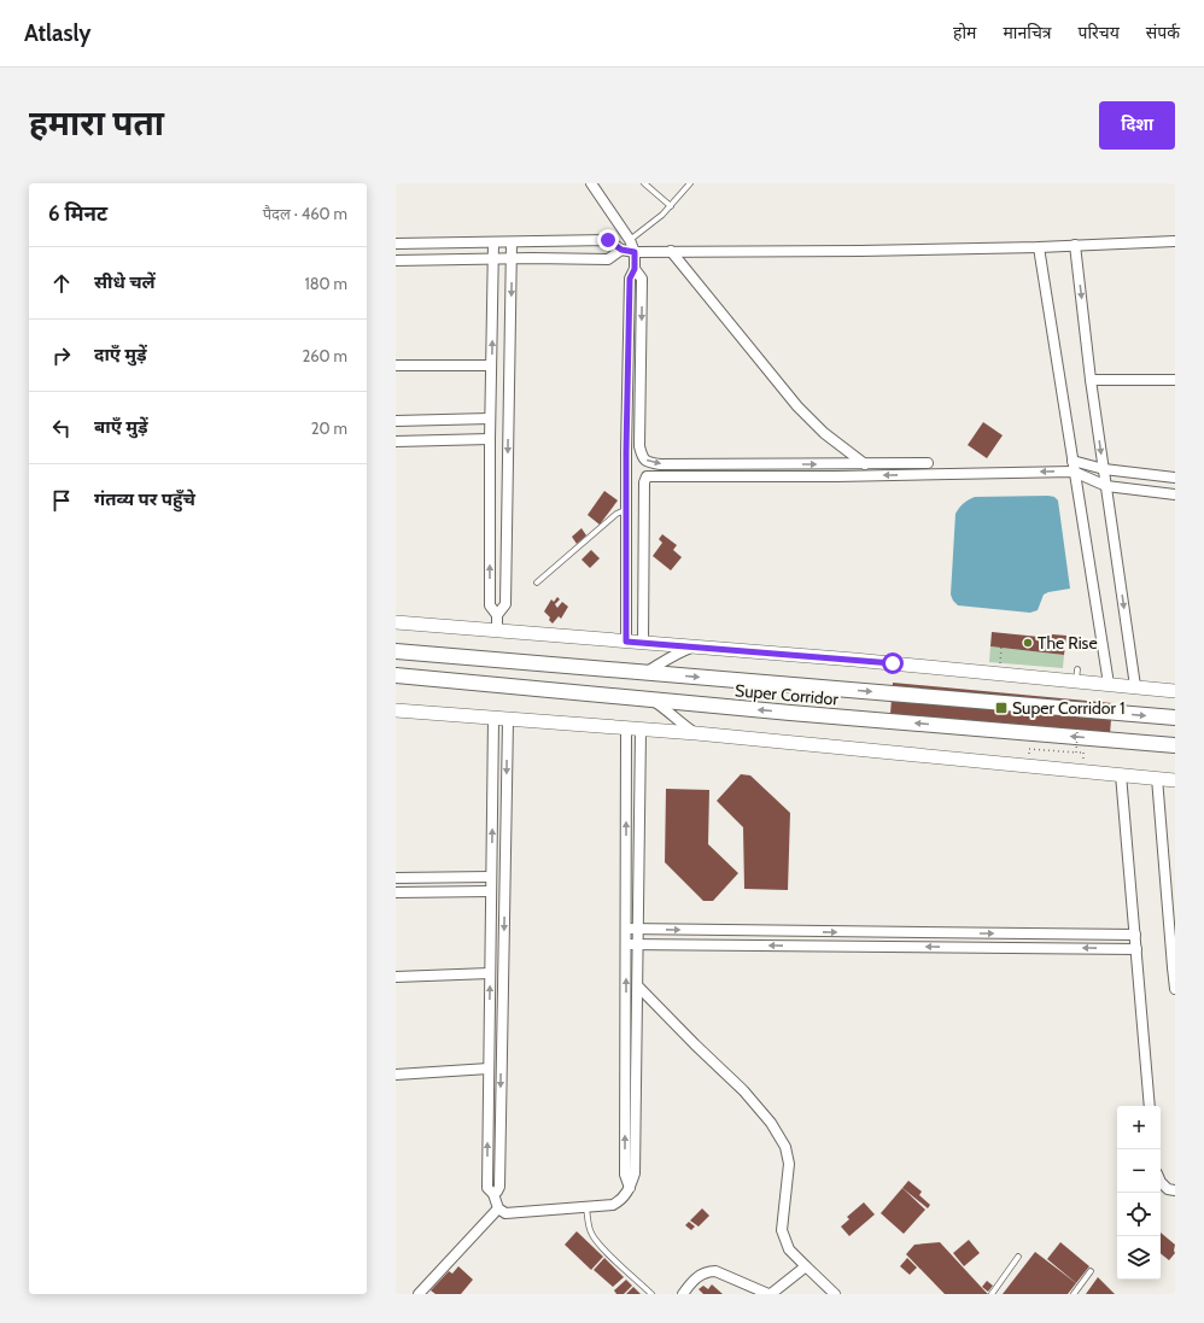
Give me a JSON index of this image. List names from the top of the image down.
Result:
{
  "streets": {
    "main road": ["Super Corridor"]
  },
  "places": {
    "other": ["The Rise"],
    "transit": ["Super Corridor 1"]
  },
  "page": {
    "header": "Atlasly",
    "nav": [
      "होम",
      "मानचित्र",
      "परिचय",
      "संपर्क"
    ],
    "buttons": "दिशा",
    "title": "हमारा पता",
    "heading": ["6 मिनट", "पैदल · 460 m"],
    "list": [
      ["सीधे चलें", "180 m"],
      ["दाएँ मुड़ें", "260 m"],
      ["बाएँ मुड़ें", "20 m"],
      "गंतव्य पर पहुँचे"
    ],
    "map_buttons": ["+", "−"]
  }
}
